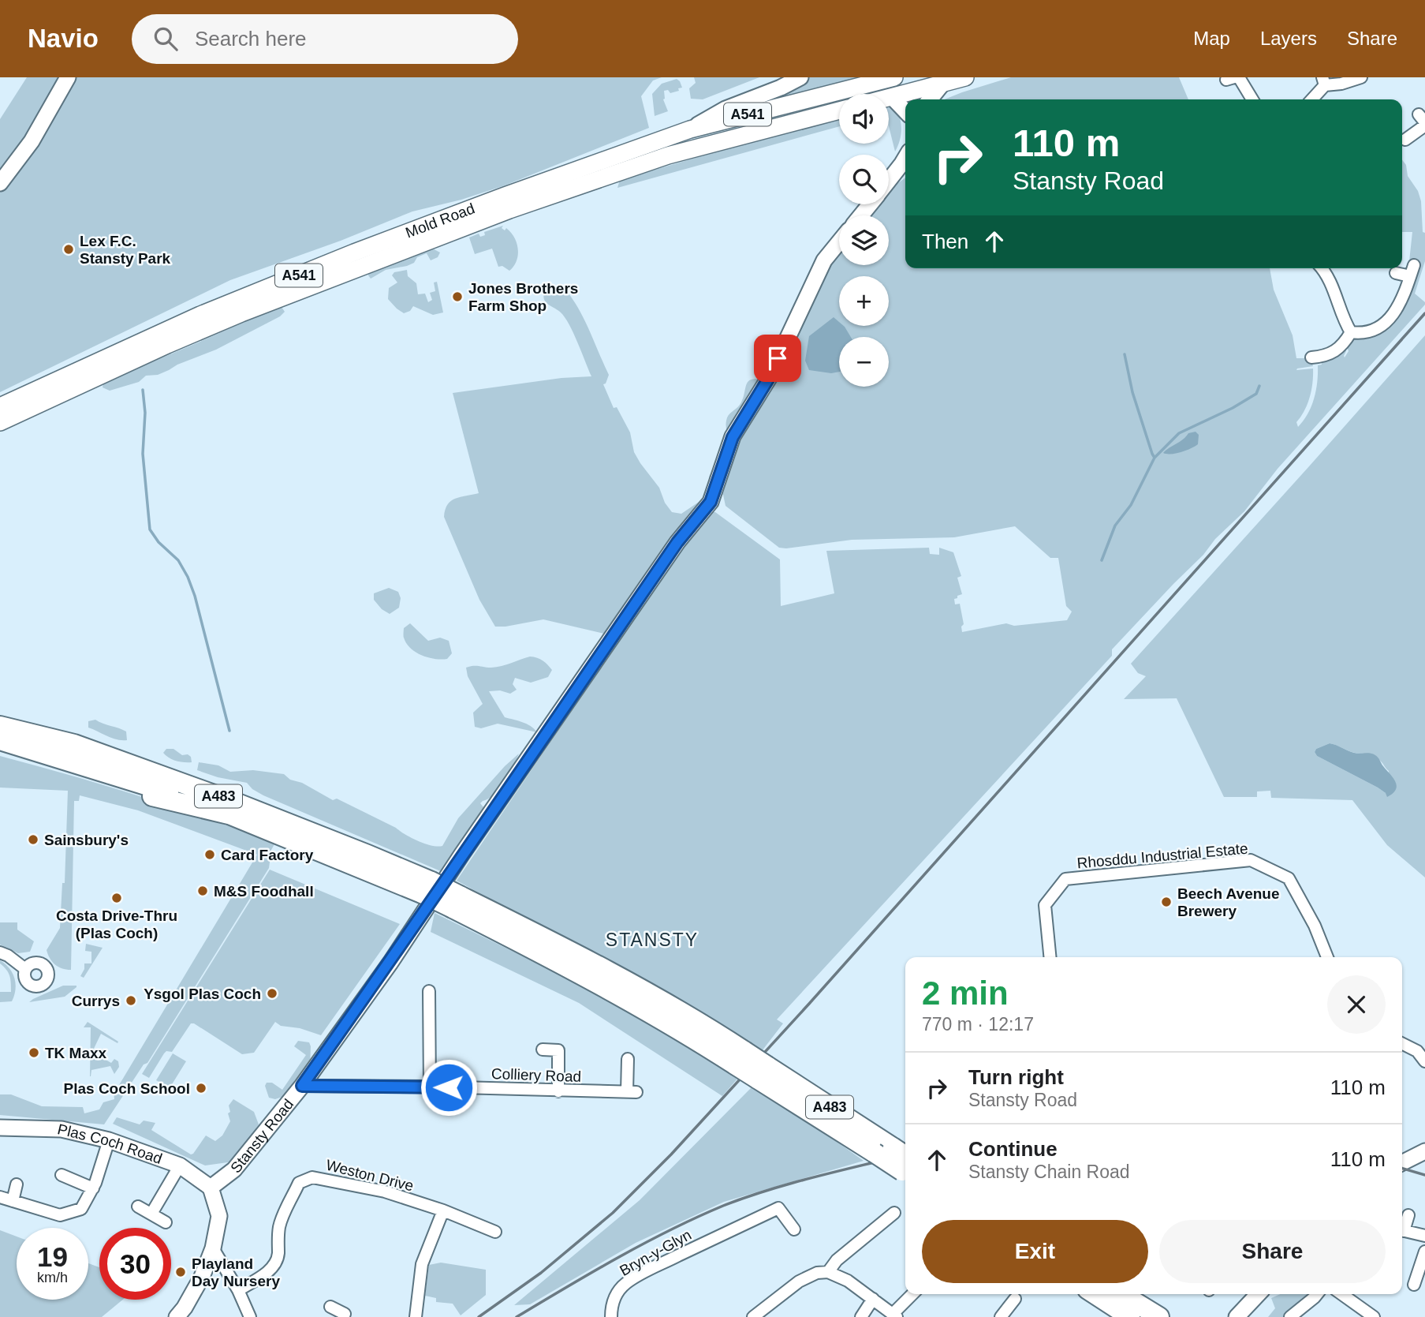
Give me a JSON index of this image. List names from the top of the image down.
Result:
{
  "streets": {
    "highway": ["A483"],
    "main road": ["A541", "Mold Road"],
    "street": [
      "Rhosddu Industrial Estate",
      "Colliery Road",
      "Stansty Road",
      "Plas Coch Road",
      "Weston Drive",
      "Bryn-y-Glyn"
    ]
  },
  "crossings": [
    ["Colliery Road", "Stansty Road"],
    ["Stansty Road", "Plas Coch Road"]
  ],
  "districts": ["STANSTY"],
  "places": [
    "Lex F.C. Stansty Park",
    "Jones Brothers Farm Shop",
    "Sainsbury's",
    "Card Factory",
    "M&S Foodhall",
    "Costa Drive-Thru (Plas Coch)",
    "Beech Avenue Brewery",
    "Ysgol Plas Coch",
    "Currys",
    "TK Maxx",
    "Plas Coch School",
    "Playland Day Nursery"
  ],
  "page": {
    "header": "Navio",
    "search": "Search here",
    "nav": ["Map", "Layers", "Share"],
    "map_buttons": ["+", "−"],
    "turn": ["110 m", "Stansty Road"],
    "then": "Then",
    "heading": ["2 min", "770 m · 12:17"],
    "list": [
      {
        "name": "Turn right",
        "note": "Stansty Road",
        "value": "110 m"
      },
      {
        "name": "Continue",
        "note": "Stansty Chain Road",
        "value": "110 m"
      }
    ],
    "buttons": ["Exit", "Share"],
    "speed": "19 km/h",
    "limit": "30"
  }
}
